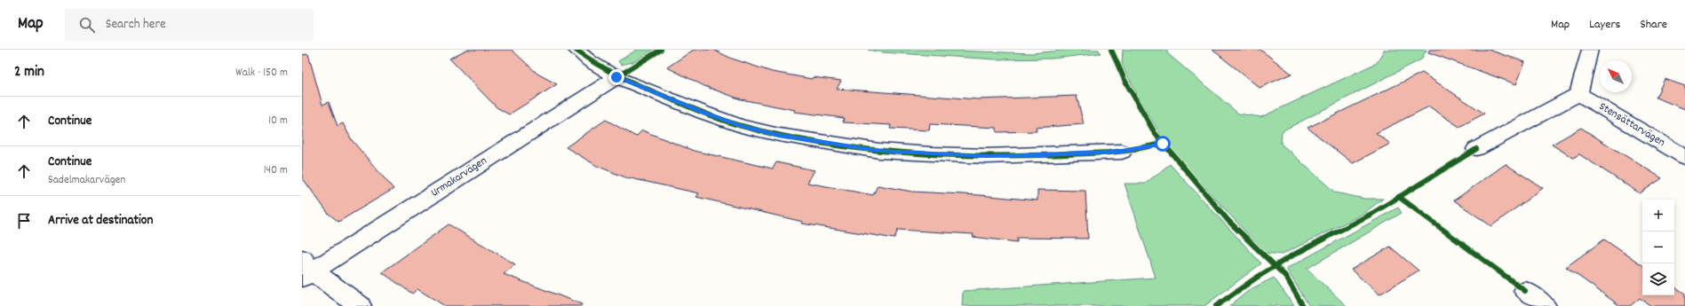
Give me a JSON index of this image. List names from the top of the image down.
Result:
{
  "streets": {
    "street": ["Stensättarvägen", "Urmakarvägen"]
  },
  "north": "top left",
  "page": {
    "header": "Map",
    "search": "Search here",
    "nav": ["Map", "Layers", "Share"],
    "heading": ["2 min", "Walk · 150 m"],
    "list": [
      ["Continue", "10 m"],
      ["Continue", "Sadelmakarvägen", "140 m"],
      "Arrive at destination"
    ],
    "map_buttons": ["+", "−"]
  }
}
